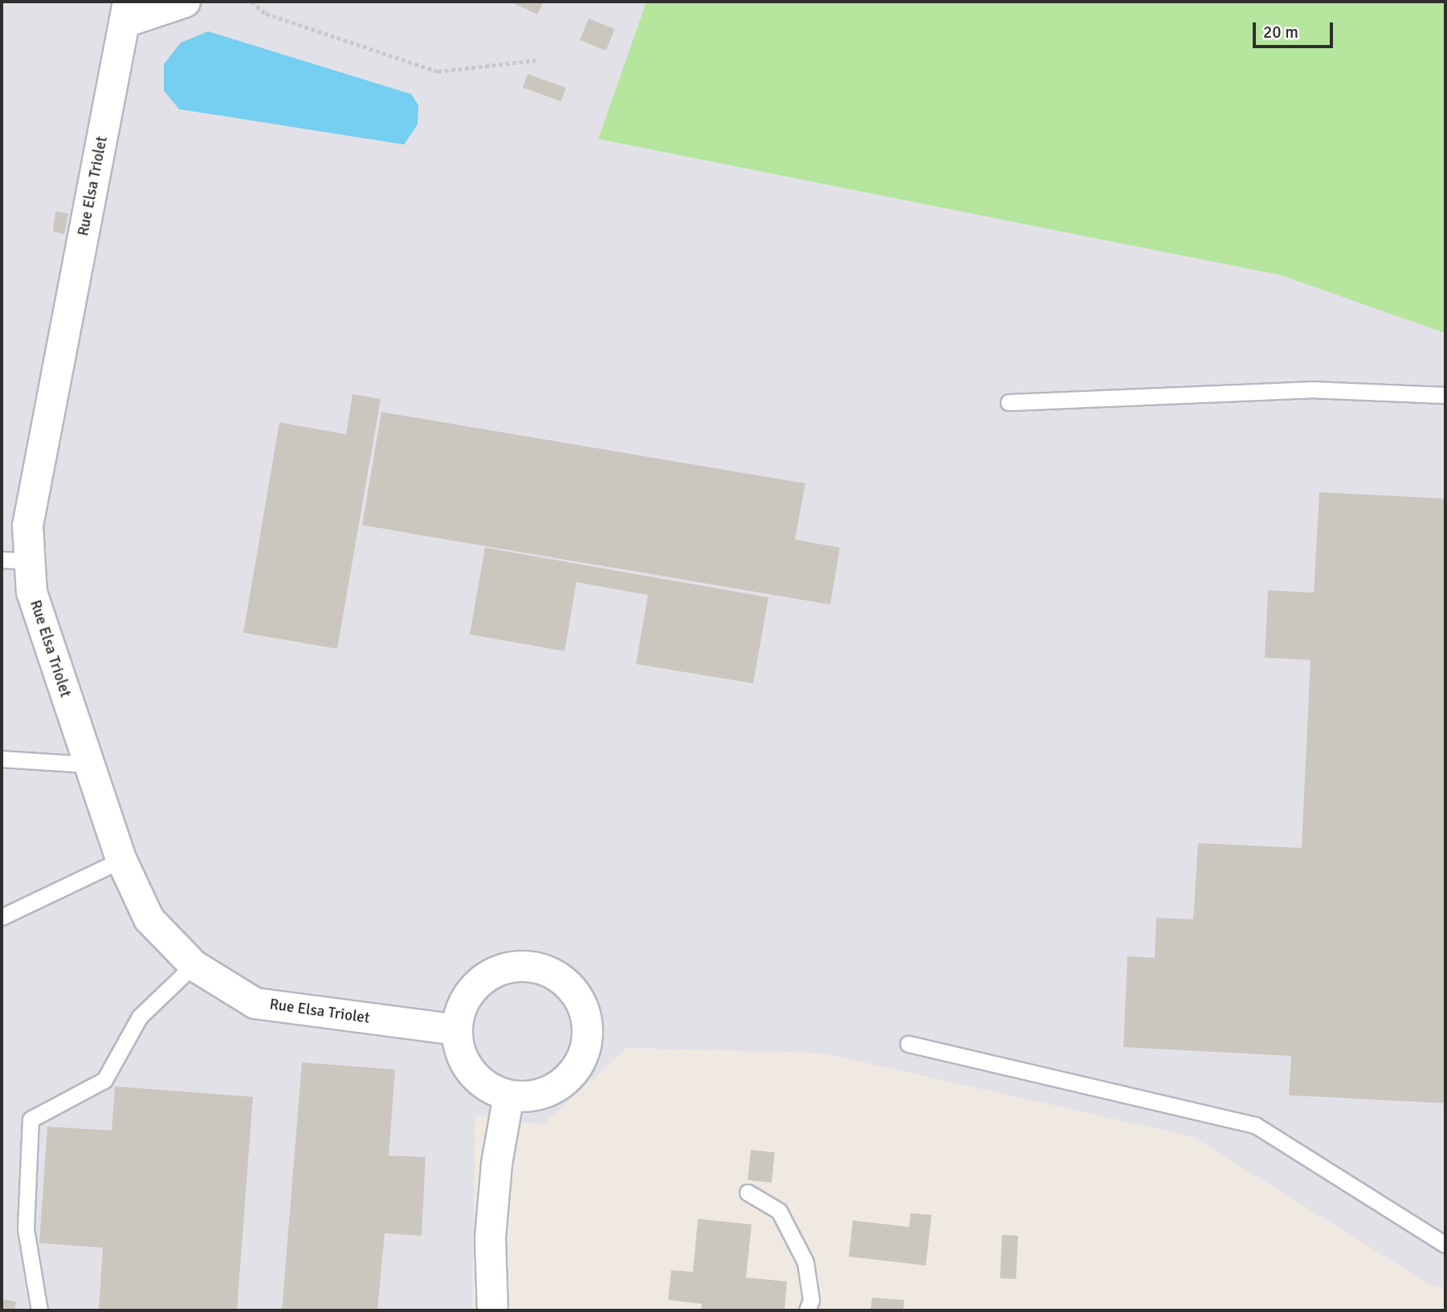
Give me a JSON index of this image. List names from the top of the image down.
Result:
{
  "streets": {
    "street": ["Rue Elsa Triolet"]
  },
  "scale_bar": "20 m"
}
